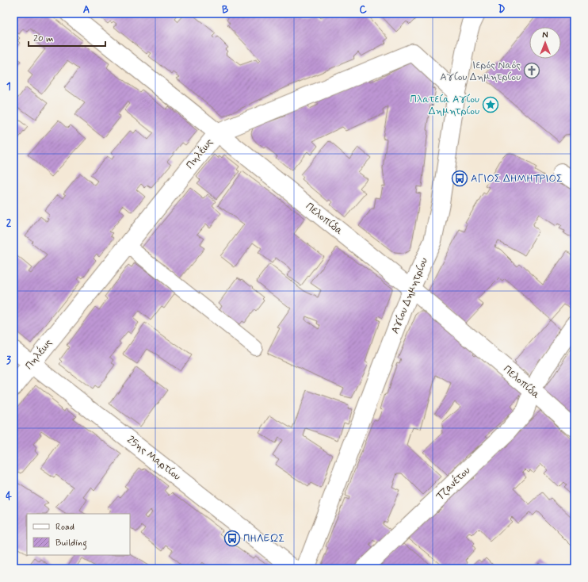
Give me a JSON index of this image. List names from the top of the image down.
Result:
{
  "streets": {
    "street": [
      "Πηλέως",
      "Πελοπίδα",
      "Αγίου Δημητρίου",
      "25ης Μαρτίου",
      "Τζανέτου"
    ]
  },
  "crossings": [
    ["Πηλέως", "Πελοπίδα"],
    ["Πηλέως", "Αγίου Δημητρίου"],
    ["Πηλέως", "25ης Μαρτίου"],
    ["Πελοπίδα", "Αγίου Δημητρίου"],
    ["Πελοπίδα", "Τζανέτου"]
  ],
  "places": {
    "church": ["Ιερός Ναός Αγίου Δημητρίου"],
    "place": ["Πλατεία Αγίου Δημητρίου"],
    "bus stop": ["ΑΓΙΟΣ ΔΗΜΗΤΡΙΟΣ", "ΠΗΛΕΩΣ"]
  },
  "legend": ["Road", "Building"],
  "scale_bar": "20 m",
  "north": "top",
  "grid": {
    "columns": [
      "A",
      "B",
      "C",
      "D"
    ],
    "rows": [
      "1",
      "2",
      "3",
      "4"
    ]
  }
}
